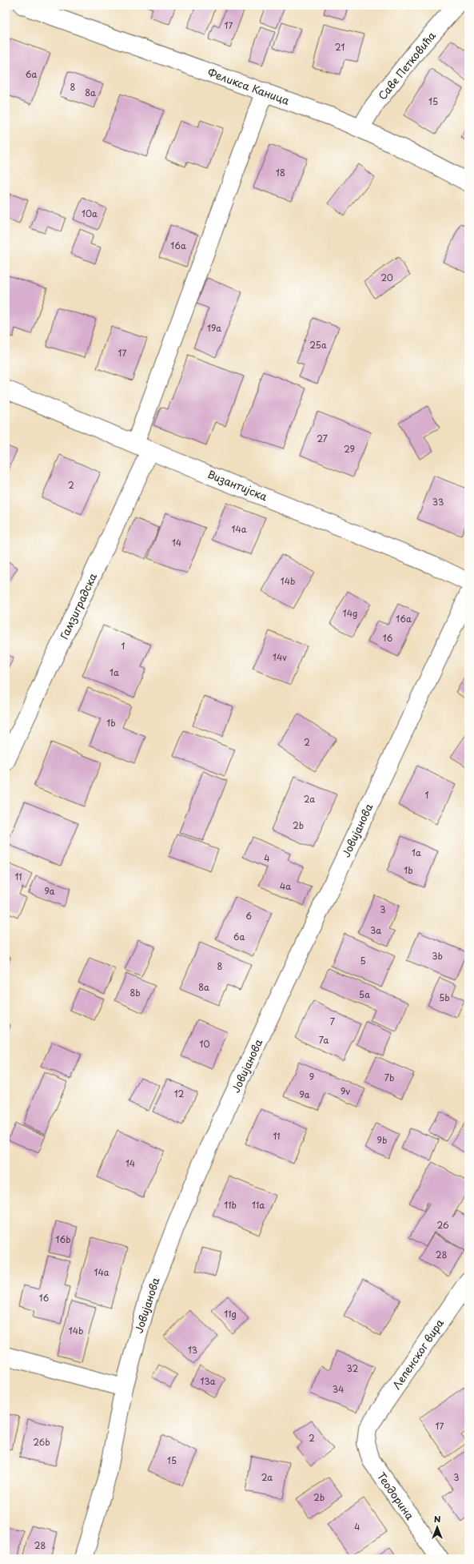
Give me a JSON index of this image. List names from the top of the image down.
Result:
{
  "streets": {
    "street": [
      "Саве Петковића",
      "Феликса Каница",
      "Византијска",
      "Гамзиградска",
      "Јовијанова",
      "Лепенског вира",
      "Теодорина"
    ]
  },
  "crossings": [
    ["Саве Петковића", "Феликса Каница"],
    ["Феликса Каница", "Гамзиградска"],
    ["Византијска", "Гамзиградска"],
    ["Лепенског вира", "Теодорина"]
  ],
  "house_numbers": [
    "17",
    "21",
    "6a",
    "8",
    "8a",
    "15",
    "18",
    "10a",
    "16a",
    "20",
    "19a",
    "25a",
    "17",
    "27",
    "29",
    "2",
    "33",
    "14a",
    "14",
    "14b",
    "14g",
    "16a",
    "16",
    "1",
    "14v",
    "1a",
    "1b",
    "2",
    "1",
    "2a",
    "2b",
    "1a",
    "4",
    "1b",
    "11",
    "4a",
    "9a",
    "3",
    "6",
    "3a",
    "6a",
    "3b",
    "5",
    "8",
    "8a",
    "8b",
    "5a",
    "5b",
    "7",
    "7a",
    "10",
    "9",
    "7b",
    "9v",
    "12",
    "9a",
    "11",
    "9b",
    "14",
    "11b",
    "11a",
    "26",
    "16b",
    "28",
    "14a",
    "16",
    "11g",
    "14b",
    "13",
    "32",
    "13a",
    "34",
    "17",
    "2",
    "26b",
    "15",
    "2a",
    "3",
    "2b",
    "4",
    "28"
  ],
  "north": "top"
}
